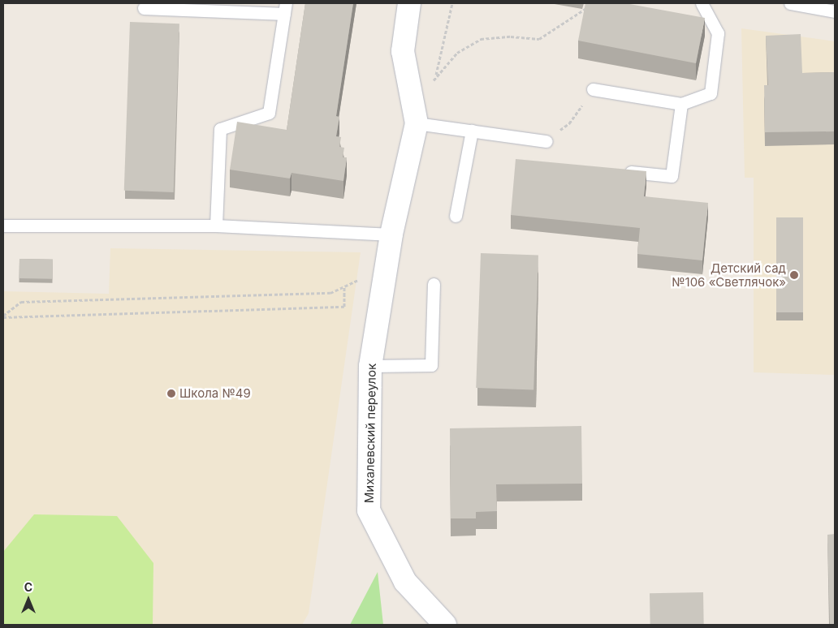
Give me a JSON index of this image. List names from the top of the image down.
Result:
{
  "streets": {
    "street": ["Михалевский переулок"]
  },
  "places": ["Детский сад №106 «Светлячок»", "Школа №49"],
  "north": "top"
}
